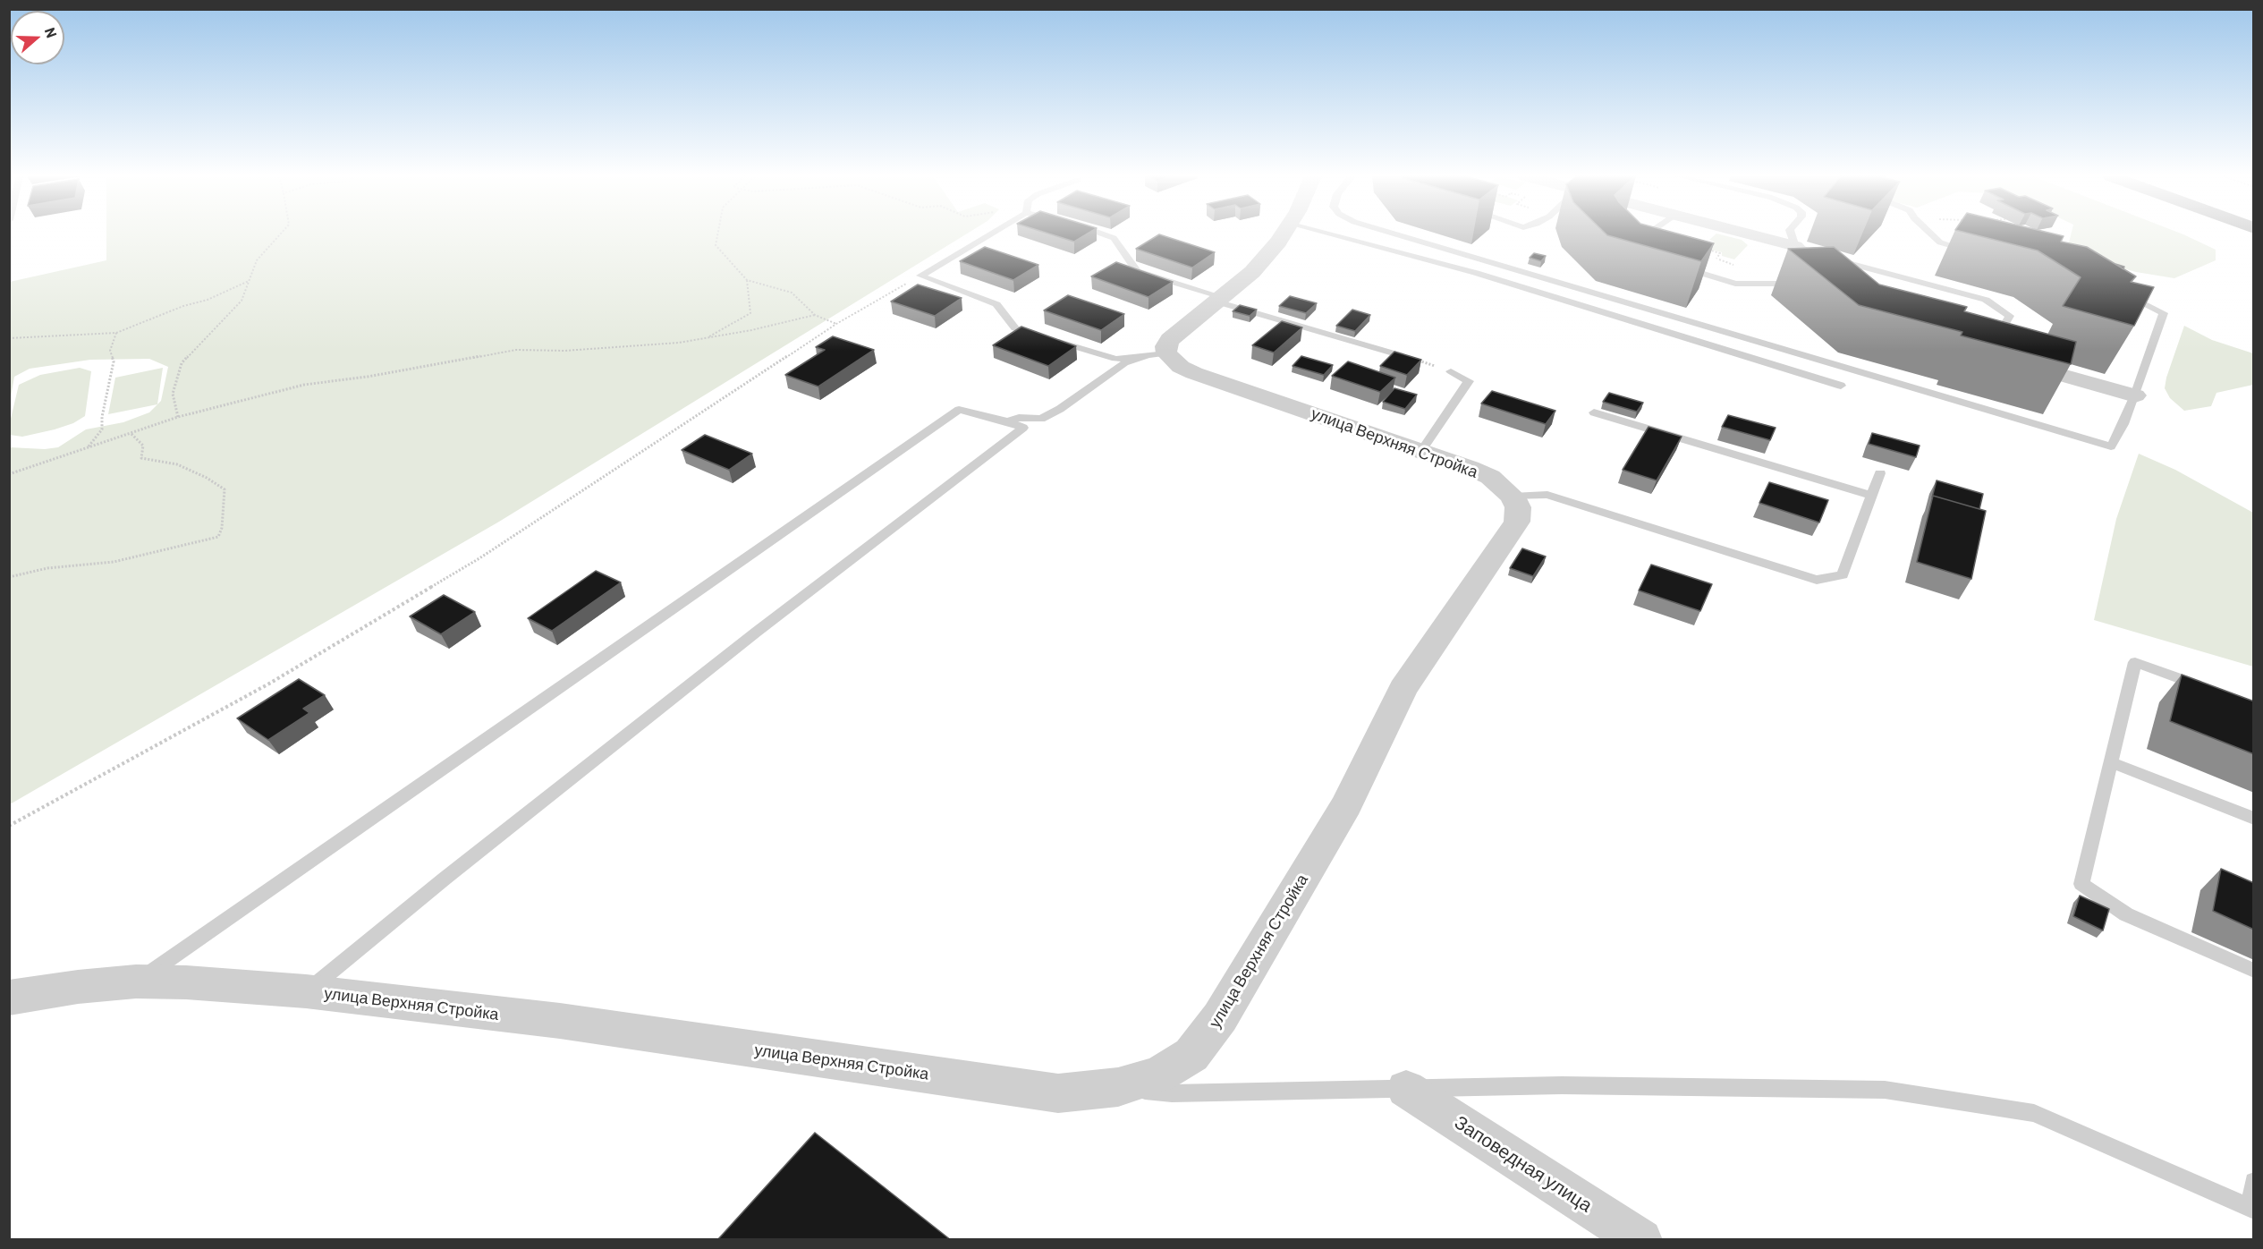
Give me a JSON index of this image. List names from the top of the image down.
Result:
{
  "streets": {
    "street": ["улица Верхняя Стройка", "Заповедная улица"]
  },
  "north": "right"
}
